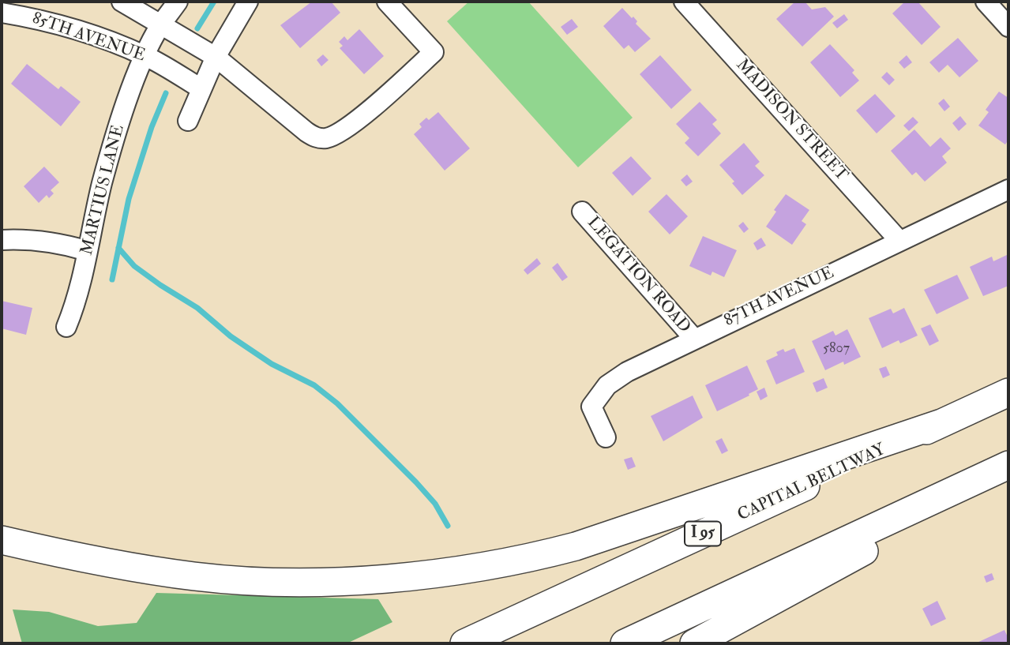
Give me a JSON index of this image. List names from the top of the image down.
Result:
{
  "streets": {
    "highway": ["CAPITAL BELTWAY", "I 95"],
    "street": [
      "85TH AVENUE",
      "MADISON STREET",
      "MARTIUS LANE",
      "LEGATION ROAD",
      "87TH AVENUE"
    ]
  },
  "crossings": [
    ["85TH AVENUE", "MARTIUS LANE"],
    ["MADISON STREET", "87TH AVENUE"],
    ["LEGATION ROAD", "87TH AVENUE"]
  ],
  "house_numbers": ["5807"]
}
